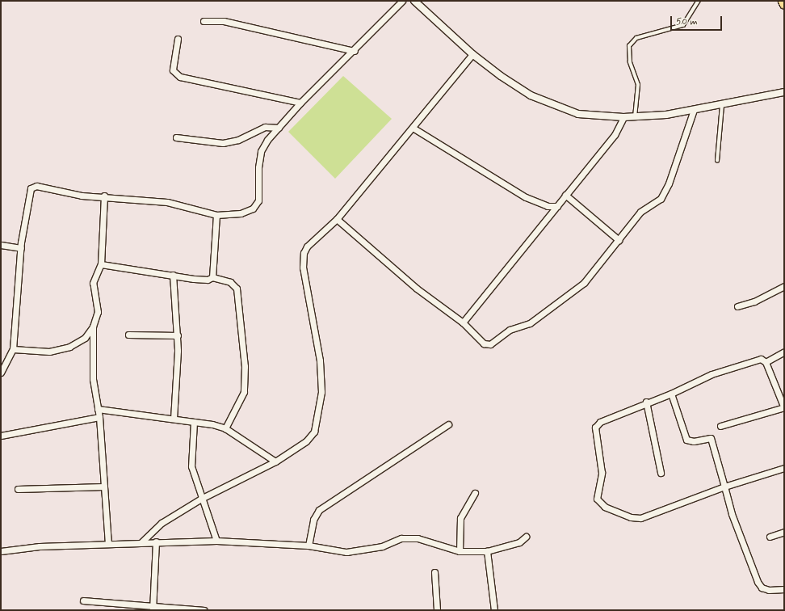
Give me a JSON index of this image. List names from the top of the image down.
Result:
{
  "scale_bar": "50 m"
}
